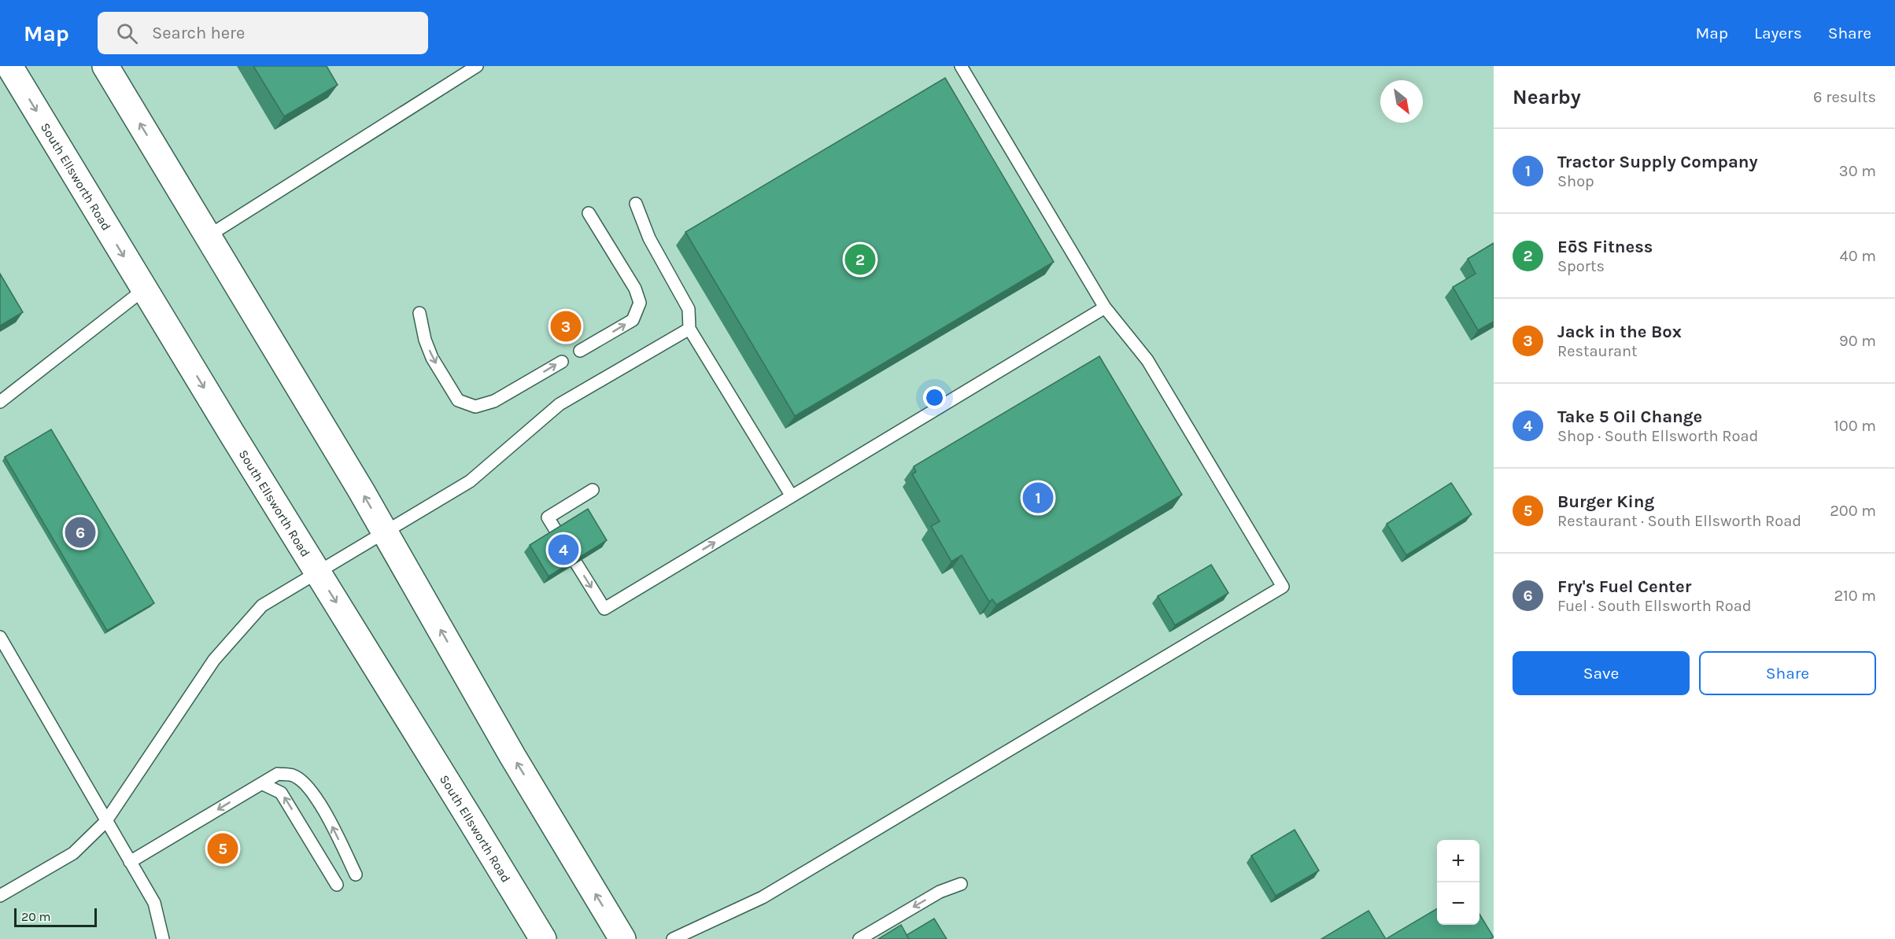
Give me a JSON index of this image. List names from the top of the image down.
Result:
{
  "streets": {
    "main road": ["South Ellsworth Road"]
  },
  "scale_bar": "20 m",
  "north": "bottom right",
  "page": {
    "header": "Map",
    "search": "Search here",
    "nav": ["Map", "Layers", "Share"],
    "heading": ["Nearby", "6 results"],
    "list": [
      {
        "mark": "1",
        "name": "Tractor Supply Company",
        "note": "Shop",
        "value": "30 m"
      },
      {
        "mark": "2",
        "name": "EōS Fitness",
        "note": "Sports",
        "value": "40 m"
      },
      {
        "mark": "3",
        "name": "Jack in the Box",
        "note": "Restaurant",
        "value": "90 m"
      },
      {
        "mark": "4",
        "name": "Take 5 Oil Change",
        "note": "Shop · South Ellsworth Road",
        "value": "100 m"
      },
      {
        "mark": "5",
        "name": "Burger King",
        "note": "Restaurant · South Ellsworth Road",
        "value": "200 m"
      },
      {
        "mark": "6",
        "name": "Fry's Fuel Center",
        "note": "Fuel · South Ellsworth Road",
        "value": "210 m"
      }
    ],
    "pins": [
      "2",
      "3",
      "1",
      "6",
      "4",
      "5"
    ],
    "buttons": ["Save", "Share"],
    "map_buttons": ["+", "−"],
    "scale": "20 m"
  }
}
